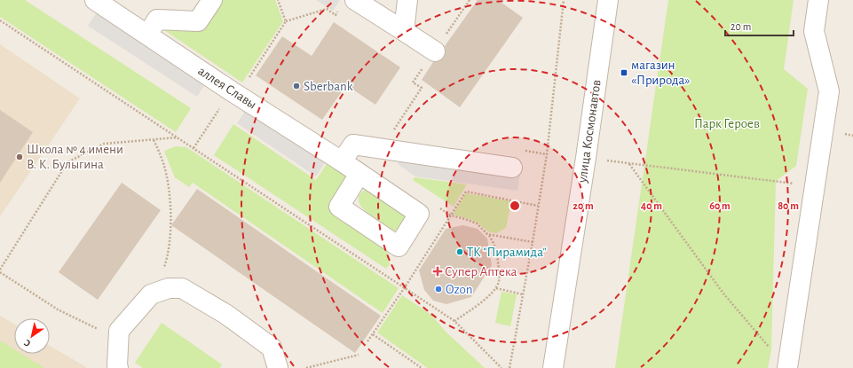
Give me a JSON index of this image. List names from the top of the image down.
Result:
{
  "streets": {
    "street": ["аллея Славы", "улица Космонавтов"]
  },
  "parks": ["Парк Героев"],
  "places": {
    "transit": ["магазин «Природа»"],
    "other": [
      "Sberbank",
      "Школа № 4 имени В. К. Булыгина",
      "ТК \"Пирамида\"",
      "Ozon"
    ],
    "health": ["Супер Аптека"]
  },
  "scale_bar": "20 m",
  "north": "bottom left",
  "rings": [
    "20 m",
    "40 m",
    "60 m",
    "80 m"
  ]
}
